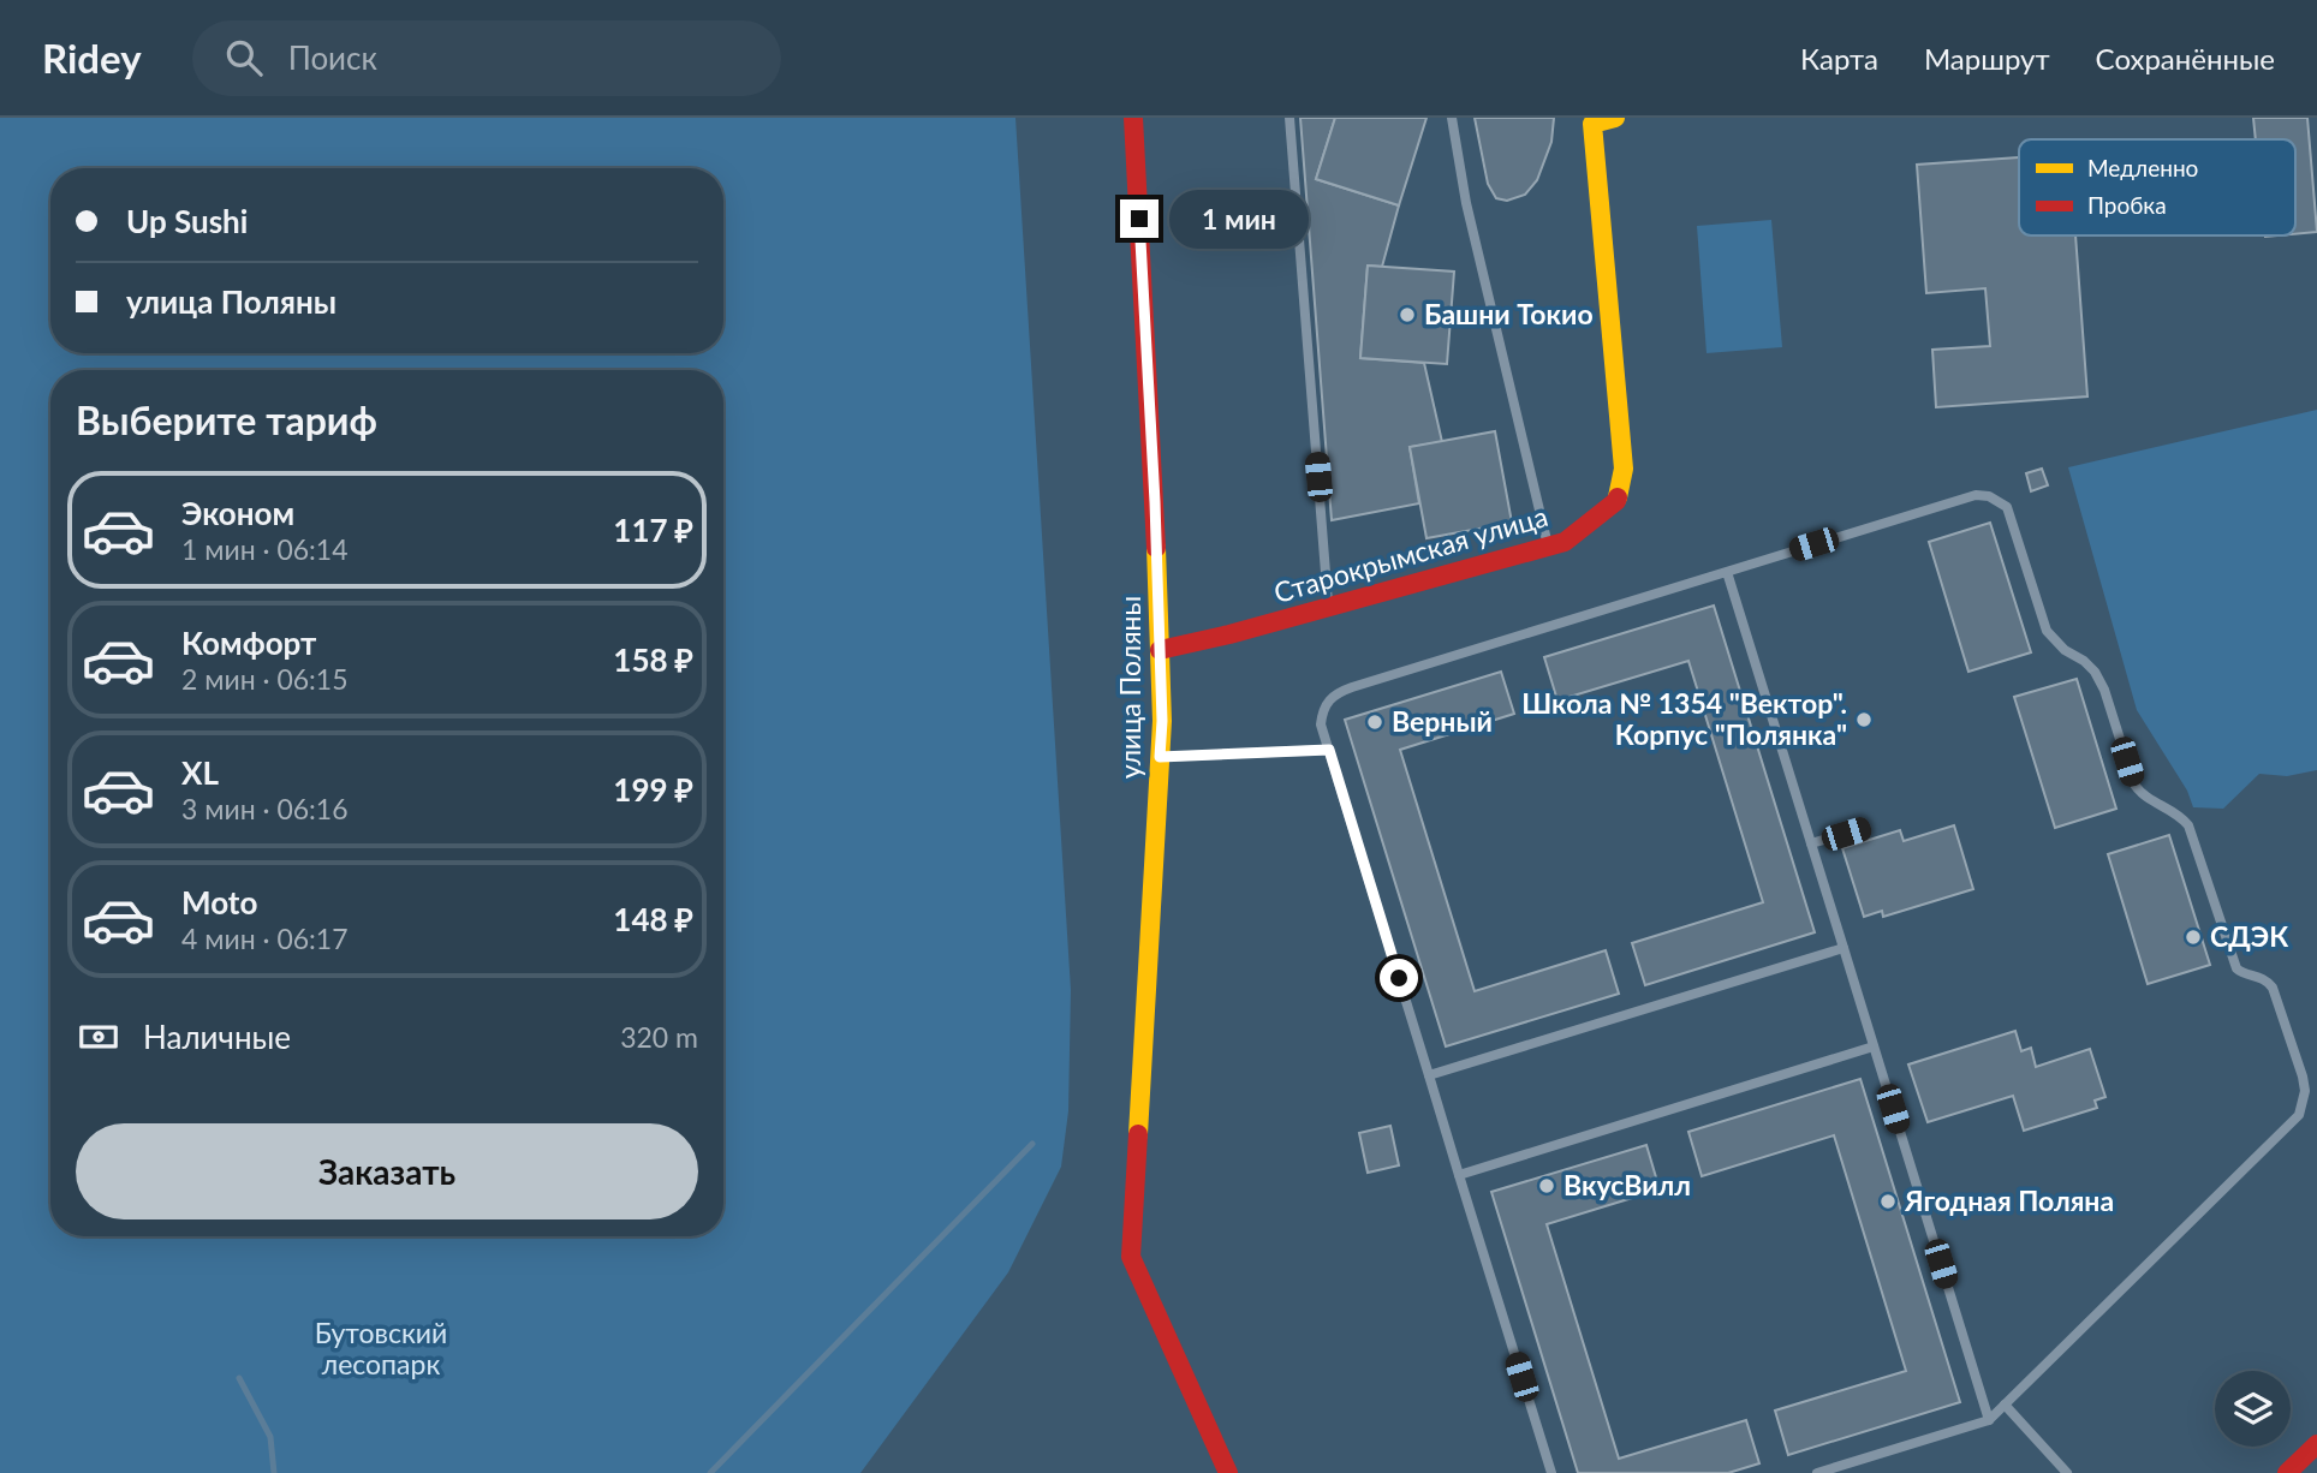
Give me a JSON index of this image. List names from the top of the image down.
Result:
{
  "streets": {
    "main road": ["Старокрымская улица", "улица Поляны"]
  },
  "crossings": [
    ["Старокрымская улица", "улица Поляны"]
  ],
  "parks": ["Бутовский лесопарк"],
  "places": [
    "Башни Токио",
    "Школа № 1354 \"Вектор\". Корпус \"Полянка\"",
    "Верный",
    "СДЭК",
    "ВкусВилл",
    "Ягодная Поляна"
  ],
  "legend": ["Медленно", "Пробка"],
  "page": {
    "header": "Ridey",
    "search": "Поиск",
    "nav": ["Карта", "Маршрут", "Сохранённые"],
    "banner": ["Up Sushi", "улица Поляны"],
    "bubble": "1 мин",
    "heading": "Выберите тариф",
    "list": [
      {
        "name": "Эконом",
        "note": "1 мин · 06:14",
        "value": "117 ₽"
      },
      {
        "name": "Комфорт",
        "note": "2 мин · 06:15",
        "value": "158 ₽"
      },
      {
        "name": "XL",
        "note": "3 мин · 06:16",
        "value": "199 ₽"
      },
      {
        "name": "Moto",
        "note": "4 мин · 06:17",
        "value": "148 ₽"
      }
    ],
    "pay": ["Наличные", "320 m"],
    "buttons": "Заказать"
  }
}
